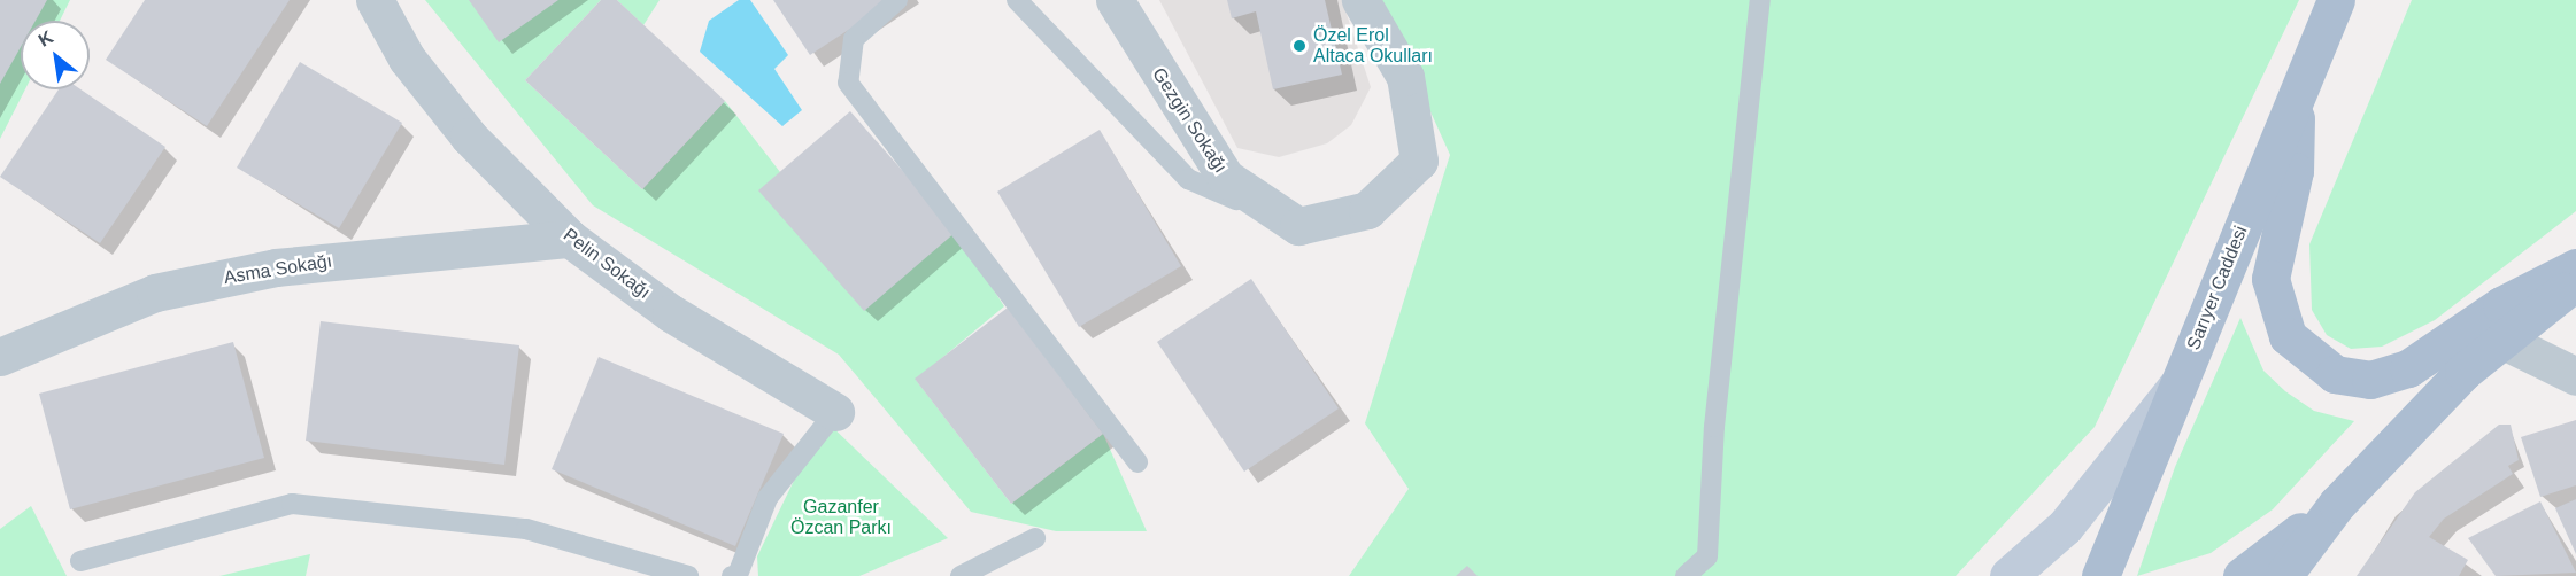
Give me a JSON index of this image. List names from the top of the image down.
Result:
{
  "streets": {
    "main road": ["Sarıyer Caddesi"],
    "street": ["Gezgin Sokağı", "Pelin Sokağı", "Asma Sokağı"]
  },
  "crossings": [
    ["Pelin Sokağı", "Asma Sokağı"]
  ],
  "parks": ["Gazanfer Özcan Parkı"],
  "places": ["Özel Erol Altaca Okulları"],
  "north": "top left"
}
